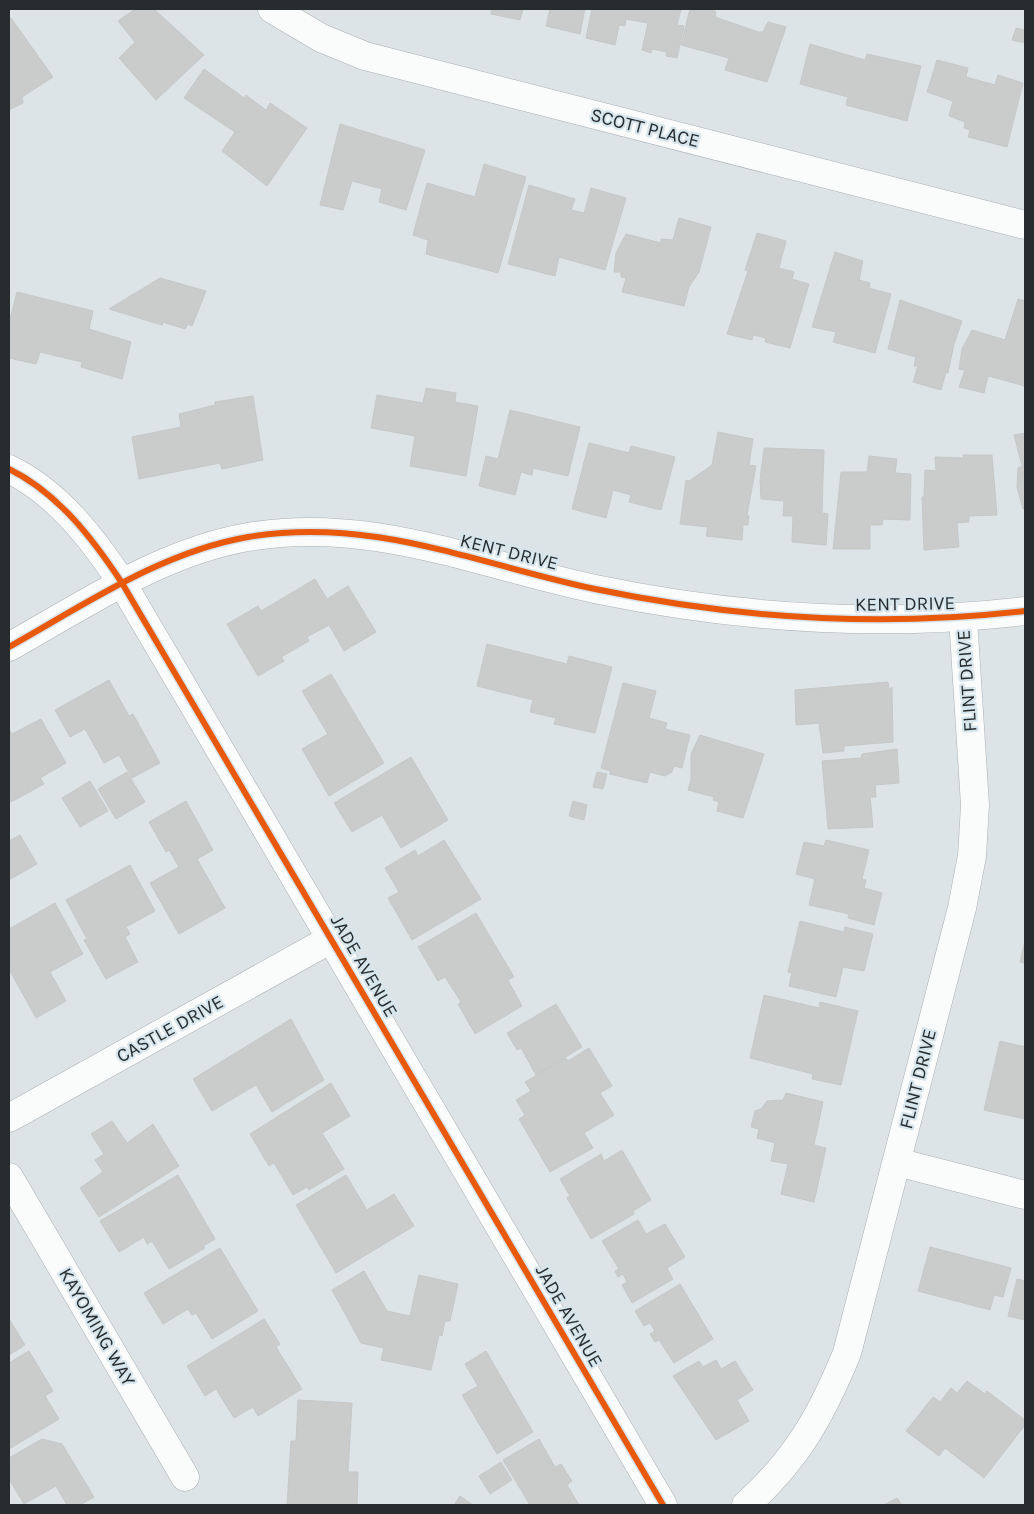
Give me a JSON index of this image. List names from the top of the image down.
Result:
{
  "streets": {
    "street": [
      "SCOTT PLACE",
      "KENT DRIVE",
      "FLINT DRIVE",
      "JADE AVENUE",
      "CASTLE DRIVE",
      "KAYOMING WAY"
    ]
  },
  "crossings": [
    ["KENT DRIVE", "FLINT DRIVE"],
    ["KENT DRIVE", "JADE AVENUE"],
    ["JADE AVENUE", "CASTLE DRIVE"]
  ]
}
